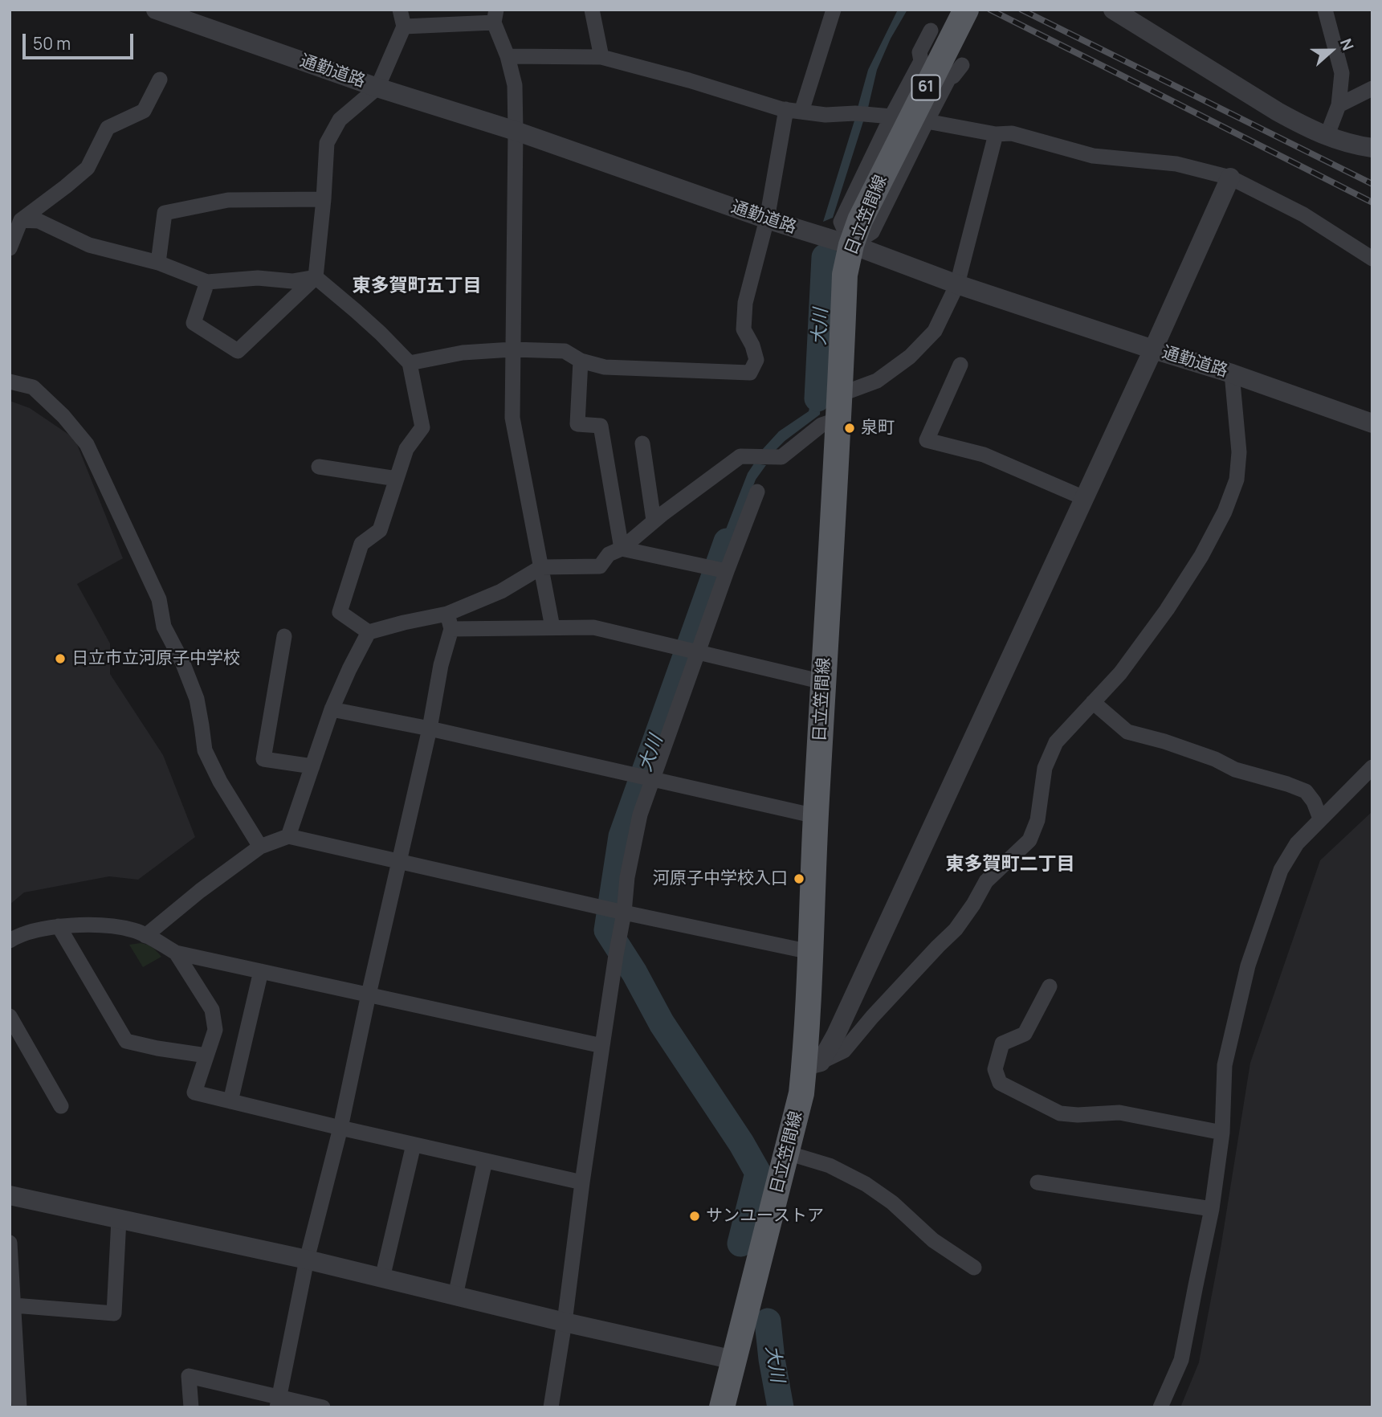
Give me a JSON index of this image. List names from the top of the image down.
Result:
{
  "streets": {
    "main road": ["61", "日立笠間線"],
    "street": ["通勤道路"]
  },
  "crossings": [
    ["通勤道路", "日立笠間線"]
  ],
  "districts": ["東多賀町五丁目", "東多賀町二丁目"],
  "water": ["大川"],
  "places": [
    "泉町",
    "日立市立河原子中学校",
    "河原子中学校入口",
    "サンユーストア"
  ],
  "scale_bar": "50 m",
  "north": "right"
}
